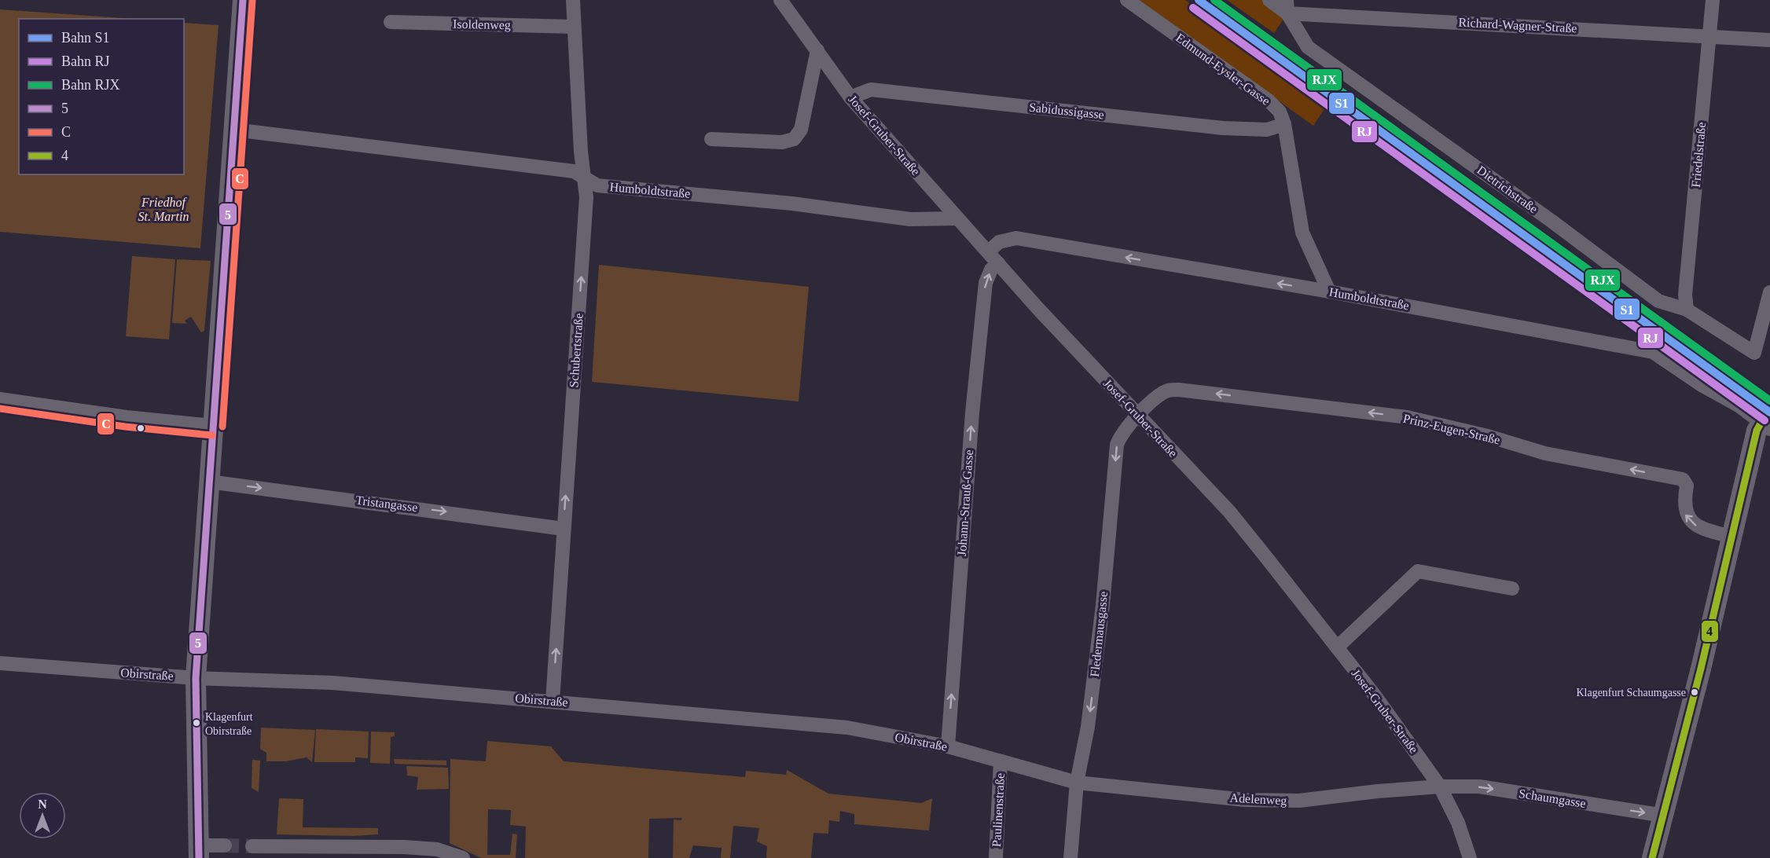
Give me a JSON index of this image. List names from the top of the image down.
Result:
{
  "streets": {
    "street": [
      "Isoldenweg",
      "Richard-Wagner-Straße",
      "Edmund-Eysler-Gasse",
      "Sabidussigasse",
      "Josef-Gruber-Straße",
      "Friedelstraße",
      "Dietrichstraße",
      "Humboldtstraße",
      "Schubertstraße",
      "Prinz-Eugen-Straße",
      "Johann-Strauß-Gasse",
      "Tristangasse",
      "Fledermausgasse",
      "Obirstraße",
      "Schaumgasse",
      "Adelenweg",
      "Paulinenstraße"
    ]
  },
  "crossings": [
    ["Isoldenweg", "Schubertstraße"],
    ["Richard-Wagner-Straße", "Friedelstraße"],
    ["Richard-Wagner-Straße", "Dietrichstraße"],
    ["Edmund-Eysler-Gasse", "Sabidussigasse"],
    ["Edmund-Eysler-Gasse", "Humboldtstraße"],
    ["Sabidussigasse", "Josef-Gruber-Straße"],
    ["Josef-Gruber-Straße", "Humboldtstraße"],
    ["Josef-Gruber-Straße", "Prinz-Eugen-Straße"],
    ["Josef-Gruber-Straße", "Johann-Strauß-Gasse"],
    ["Josef-Gruber-Straße", "Fledermausgasse"],
    ["Josef-Gruber-Straße", "Schaumgasse"],
    ["Josef-Gruber-Straße", "Adelenweg"],
    ["Friedelstraße", "Dietrichstraße"],
    ["Humboldtstraße", "Schubertstraße"],
    ["Schubertstraße", "Tristangasse"],
    ["Schubertstraße", "Obirstraße"],
    ["Prinz-Eugen-Straße", "Fledermausgasse"],
    ["Johann-Strauß-Gasse", "Obirstraße"],
    ["Fledermausgasse", "Obirstraße"],
    ["Fledermausgasse", "Adelenweg"],
    ["Obirstraße", "Adelenweg"],
    ["Obirstraße", "Paulinenstraße"],
    ["Schaumgasse", "Adelenweg"]
  ],
  "one_way": [
    "Schubertstraße",
    "Prinz-Eugen-Straße",
    "Johann-Strauß-Gasse",
    "Tristangasse",
    "Fledermausgasse",
    "Schaumgasse"
  ],
  "parks": ["Friedhof St. Martin"],
  "places": ["Klagenfurt Schaumgasse", "Klagenfurt Obirstraße"],
  "lines": [
    "rail line S1",
    "rail line RJX",
    "transit line 5",
    "transit line C",
    "rail line RJ",
    "transit line 4"
  ],
  "legend": [
    "Bahn S1",
    "Bahn RJ",
    "Bahn RJX",
    "5",
    "C",
    "4"
  ],
  "north": "top"
}
